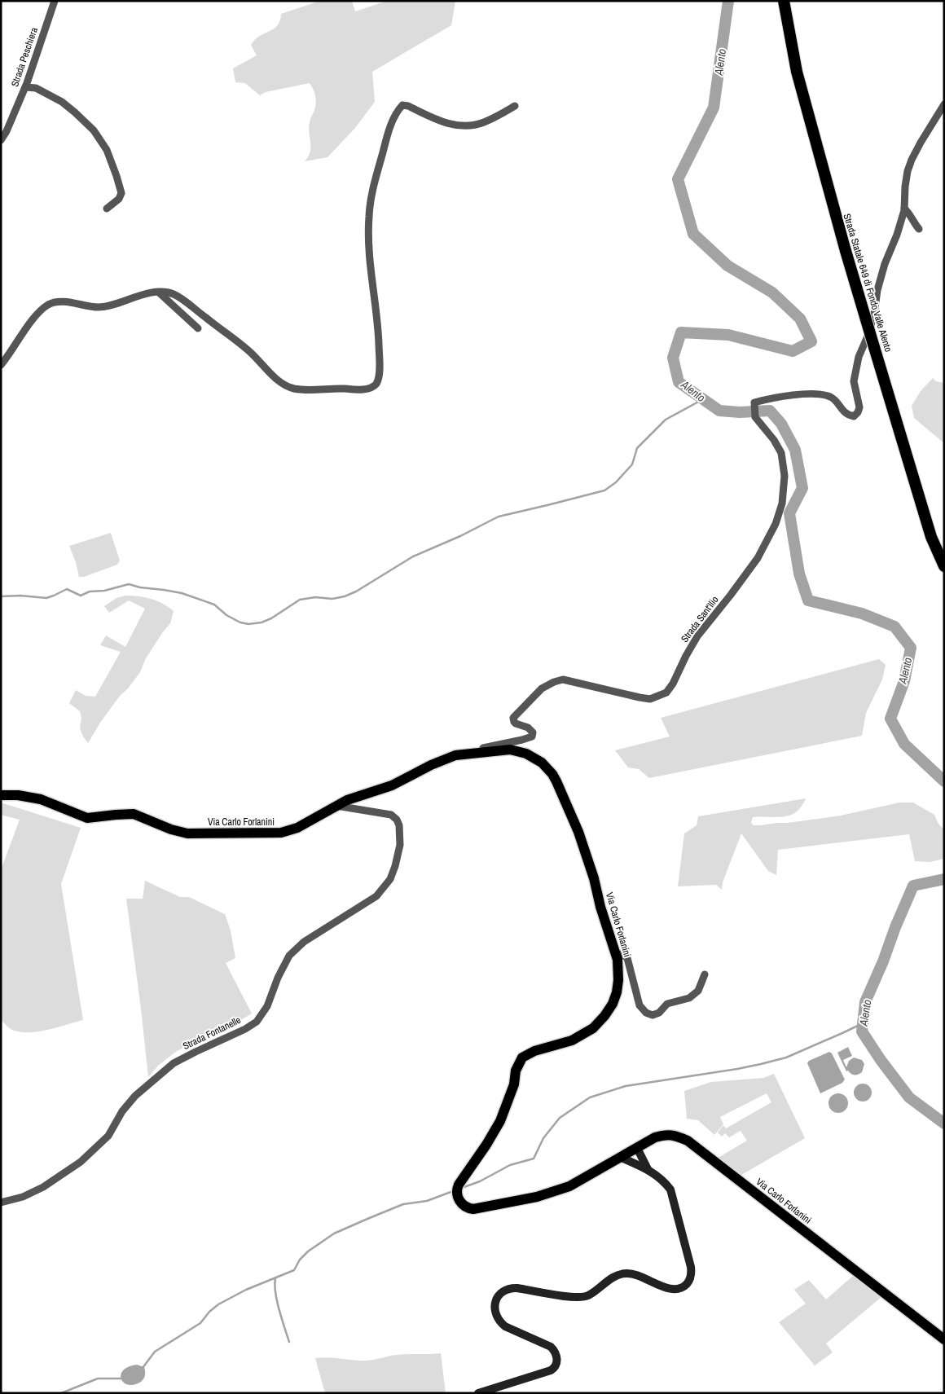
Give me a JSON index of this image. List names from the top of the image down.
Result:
{
  "streets": {
    "highway": ["Strada Statale 649 di Fondo Valle Alento"],
    "main road": ["Via Carlo Forlanini"],
    "street": ["Strada Peschiera", "Strada Sant'Ilio", "Strada Fontanelle"]
  },
  "crossings": [
    ["Strada Sant'Ilio", "Via Carlo Forlanini"],
    ["Via Carlo Forlanini", "Strada Fontanelle"]
  ],
  "water": ["Alento"]
}
